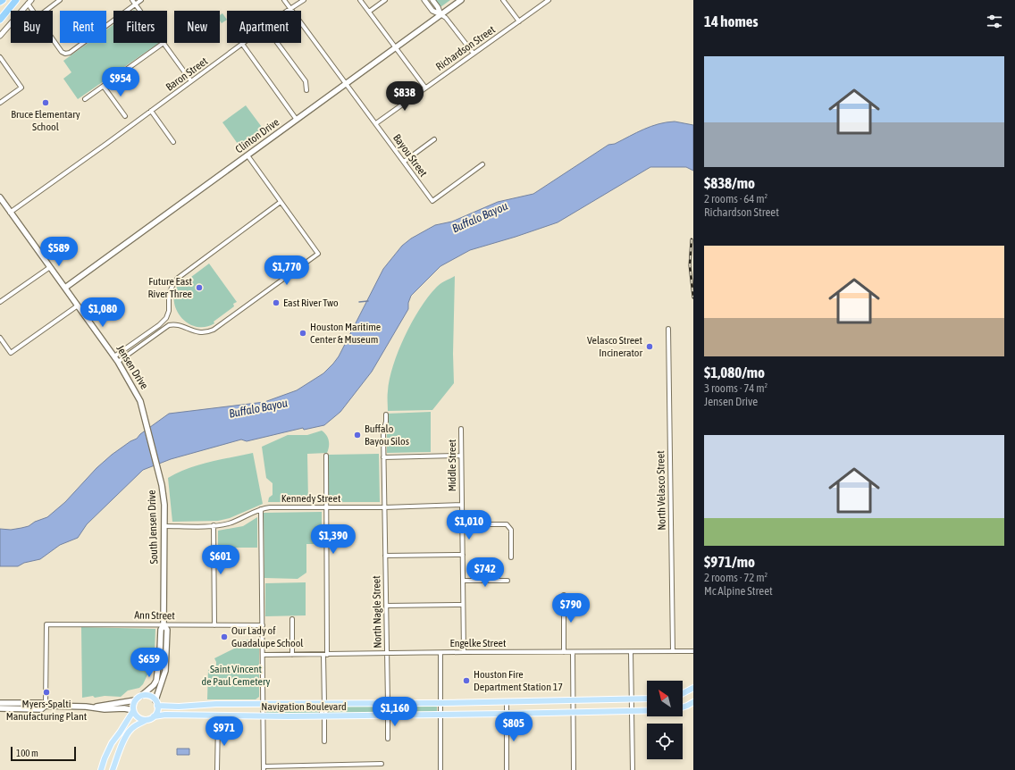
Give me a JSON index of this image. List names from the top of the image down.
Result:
{
  "streets": {
    "main road": [
      "Clinton Drive",
      "Jensen Drive",
      "South Jensen Drive",
      "Navigation Boulevard"
    ],
    "street": [
      "Richardson Street",
      "Baron Street",
      "Bayou Street",
      "Middle Street",
      "North Velasco Street",
      "Kennedy Street",
      "North Nagle Street",
      "Ann Street",
      "Engelke Street"
    ]
  },
  "crossings": [
    ["Richardson Street", "Bayou Street"],
    ["Baron Street", "Bayou Street"],
    ["Baron Street", "Jensen Drive"],
    ["Clinton Drive", "Bayou Street"],
    ["Clinton Drive", "Jensen Drive"],
    ["Jensen Drive", "South Jensen Drive"],
    ["Middle Street", "Kennedy Street"],
    ["Middle Street", "Engelke Street"],
    ["North Velasco Street", "Engelke Street"],
    ["Kennedy Street", "South Jensen Drive"],
    ["Kennedy Street", "North Nagle Street"],
    ["South Jensen Drive", "Ann Street"],
    ["South Jensen Drive", "Navigation Boulevard"],
    ["North Nagle Street", "Engelke Street"],
    ["North Nagle Street", "Navigation Boulevard"]
  ],
  "water": ["Buffalo Bayou"],
  "parks": ["Saint Vincent de Paul Cemetery"],
  "places": [
    "Bruce Elementary School",
    "Future East River Three",
    "East River Two",
    "Houston Maritime Center & Museum",
    "Velasco Street Incinerator",
    "Buffalo Bayou Silos",
    "Our Lady of Guadalupe School",
    "Houston Fire Department Station 17",
    "Myers-Spalti Manufacturing Plant"
  ],
  "scale_bar": "100 m",
  "north": "top left",
  "page": {
    "heading": "14 homes",
    "chip": [
      "Buy",
      "Rent",
      "Filters",
      "New",
      "Apartment"
    ],
    "list": [
      {
        "name": "$838/mo",
        "note": "2 rooms · 64 m² · Richardson Street"
      },
      {
        "name": "$1,080/mo",
        "note": "3 rooms · 74 m² · Jensen Drive"
      },
      {
        "name": "$971/mo",
        "note": "2 rooms · 72 m² · Mc Alpine Street"
      }
    ],
    "price": [
      "$954",
      "$838",
      "$589",
      "$1,770",
      "$1,080",
      "$1,010",
      "$1,390",
      "$601",
      "$742",
      "$790",
      "$659",
      "$1,160",
      "$805",
      "$971"
    ],
    "scale": "100 m"
  }
}
